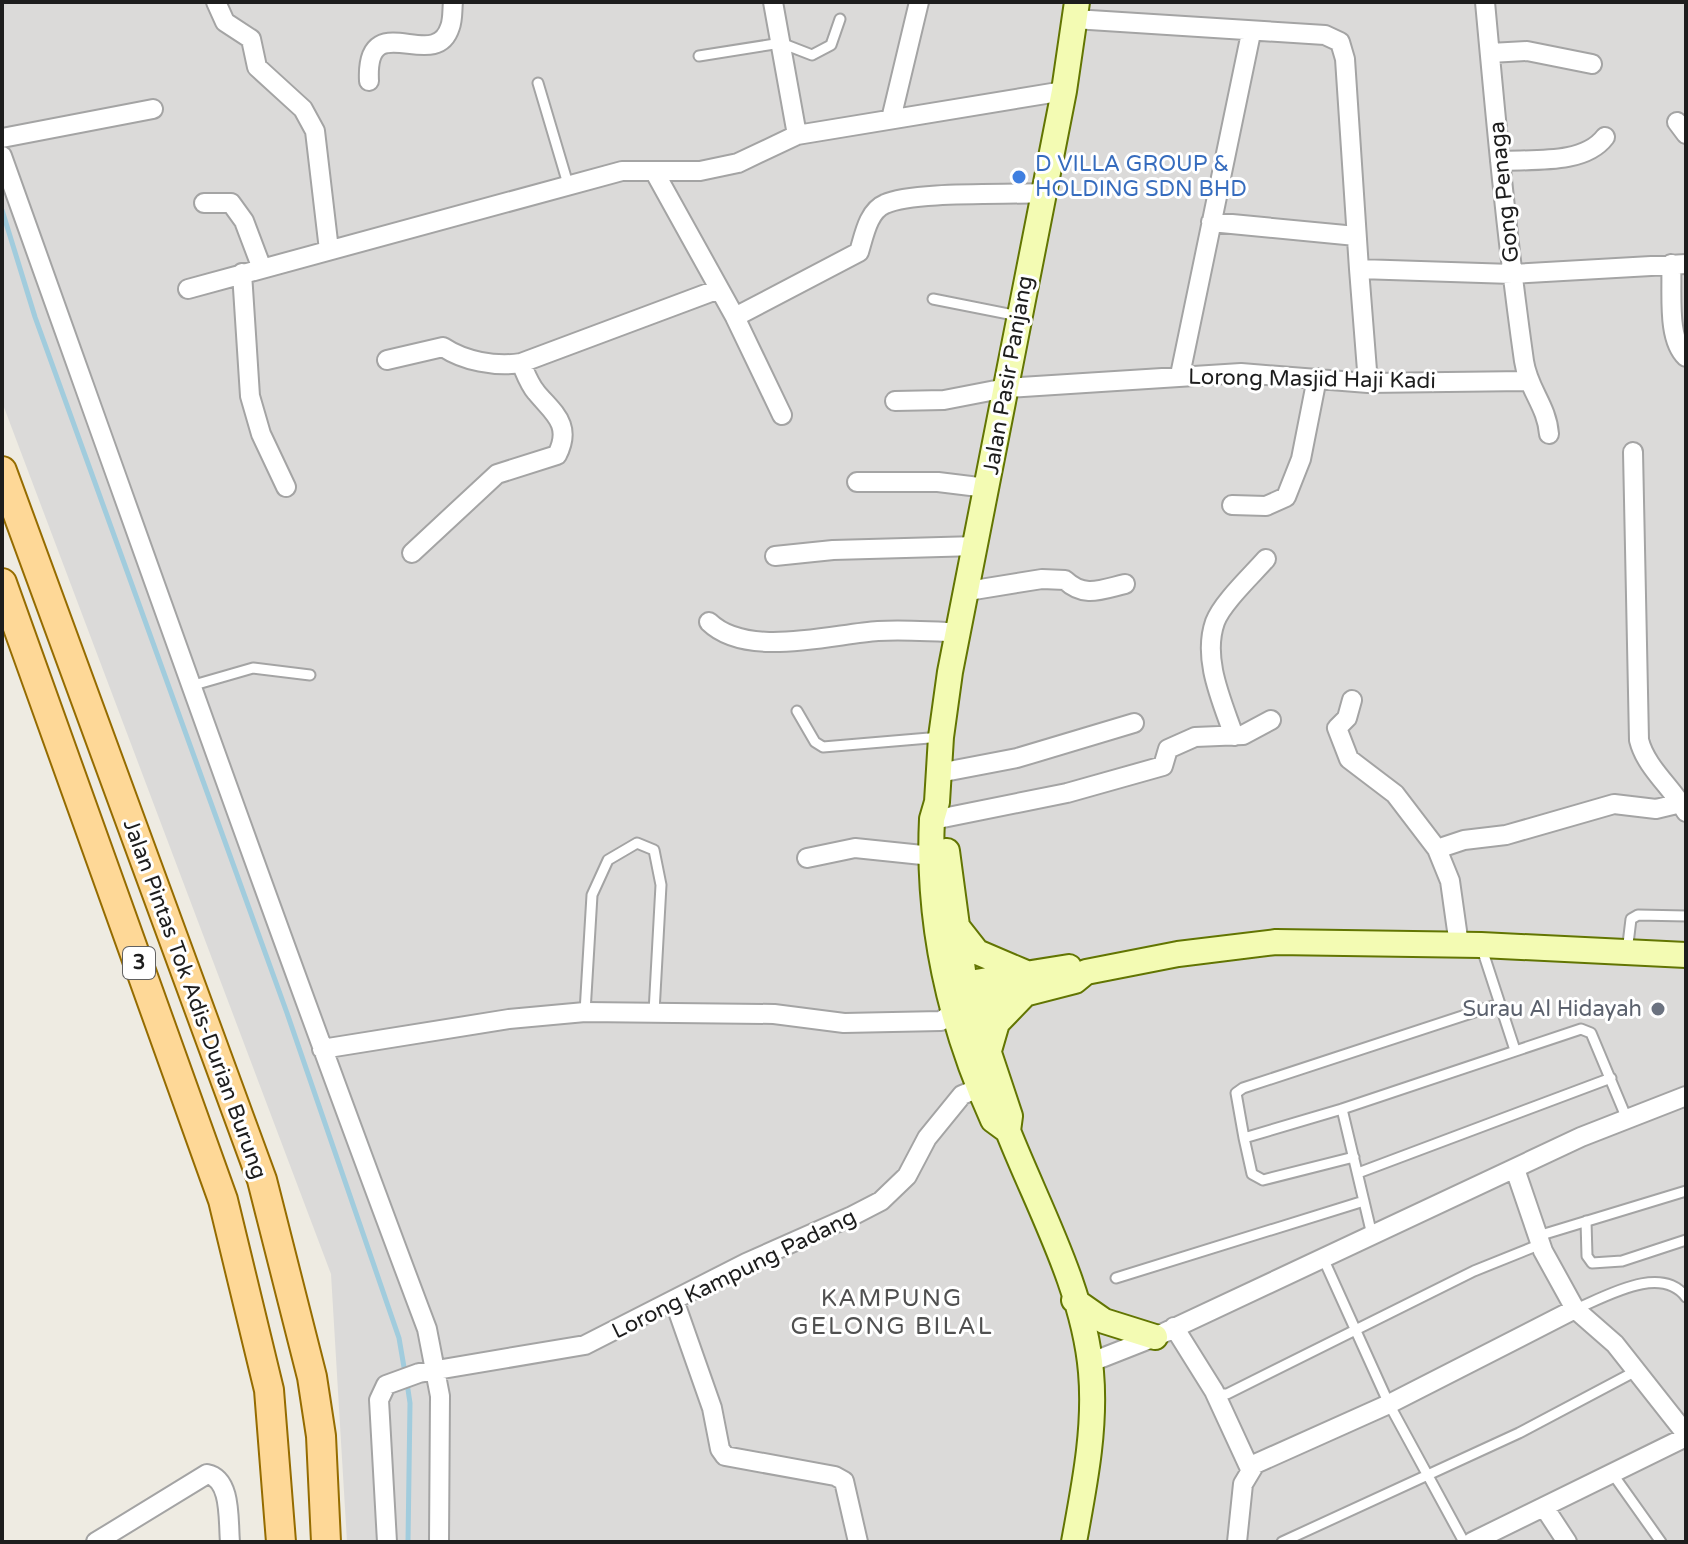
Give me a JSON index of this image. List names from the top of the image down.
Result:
{
  "streets": {
    "main road": ["Jalan Pasir Panjang", "3", "Jalan Pintas Tok Adis-Durian Burung"],
    "street": ["Gong Penaga", "Lorong Masjid Haji Kadi", "Lorong Kampung Padang"]
  },
  "crossings": [
    ["Gong Penaga", "Lorong Masjid Haji Kadi"],
    ["Jalan Pasir Panjang", "Lorong Masjid Haji Kadi"]
  ],
  "districts": ["KAMPUNG GELONG BILAL"],
  "places": ["D VILLA GROUP & HOLDING SDN BHD", "Surau Al Hidayah"]
}
